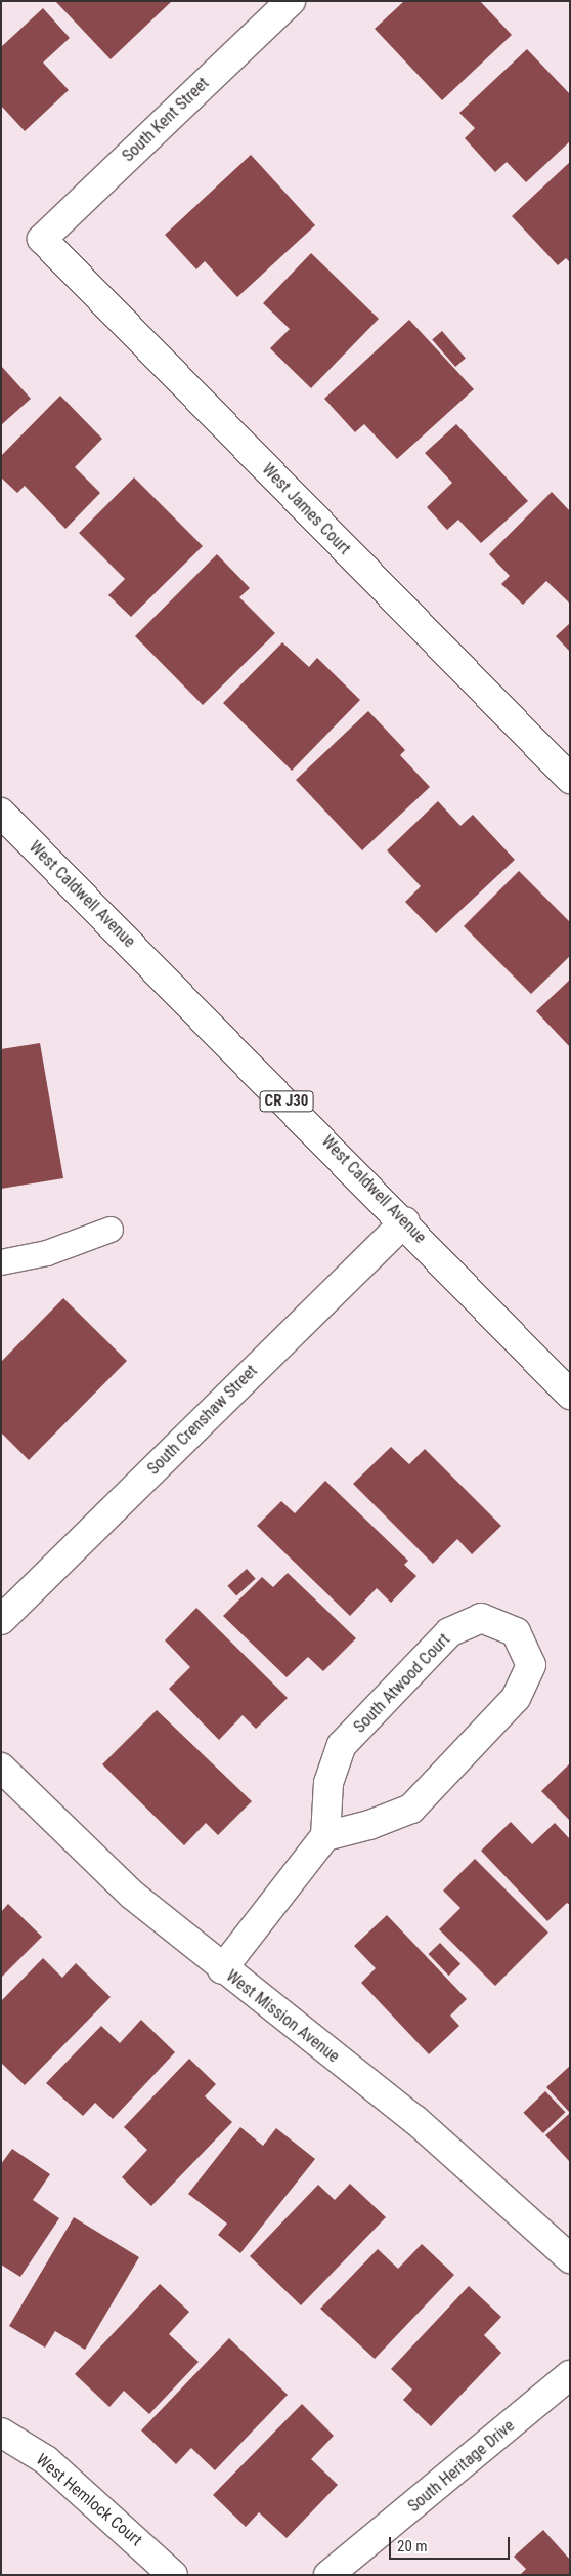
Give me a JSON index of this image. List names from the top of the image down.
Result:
{
  "streets": {
    "street": [
      "South Kent Street",
      "West James Court",
      "West Caldwell Avenue",
      "CR J30",
      "South Crenshaw Street",
      "South Atwood Court",
      "West Mission Avenue",
      "South Heritage Drive",
      "West Hemlock Court"
    ]
  },
  "crossings": [
    ["South Kent Street", "West James Court"],
    ["West Caldwell Avenue", "South Crenshaw Street"]
  ],
  "scale_bar": "20 m"
}
